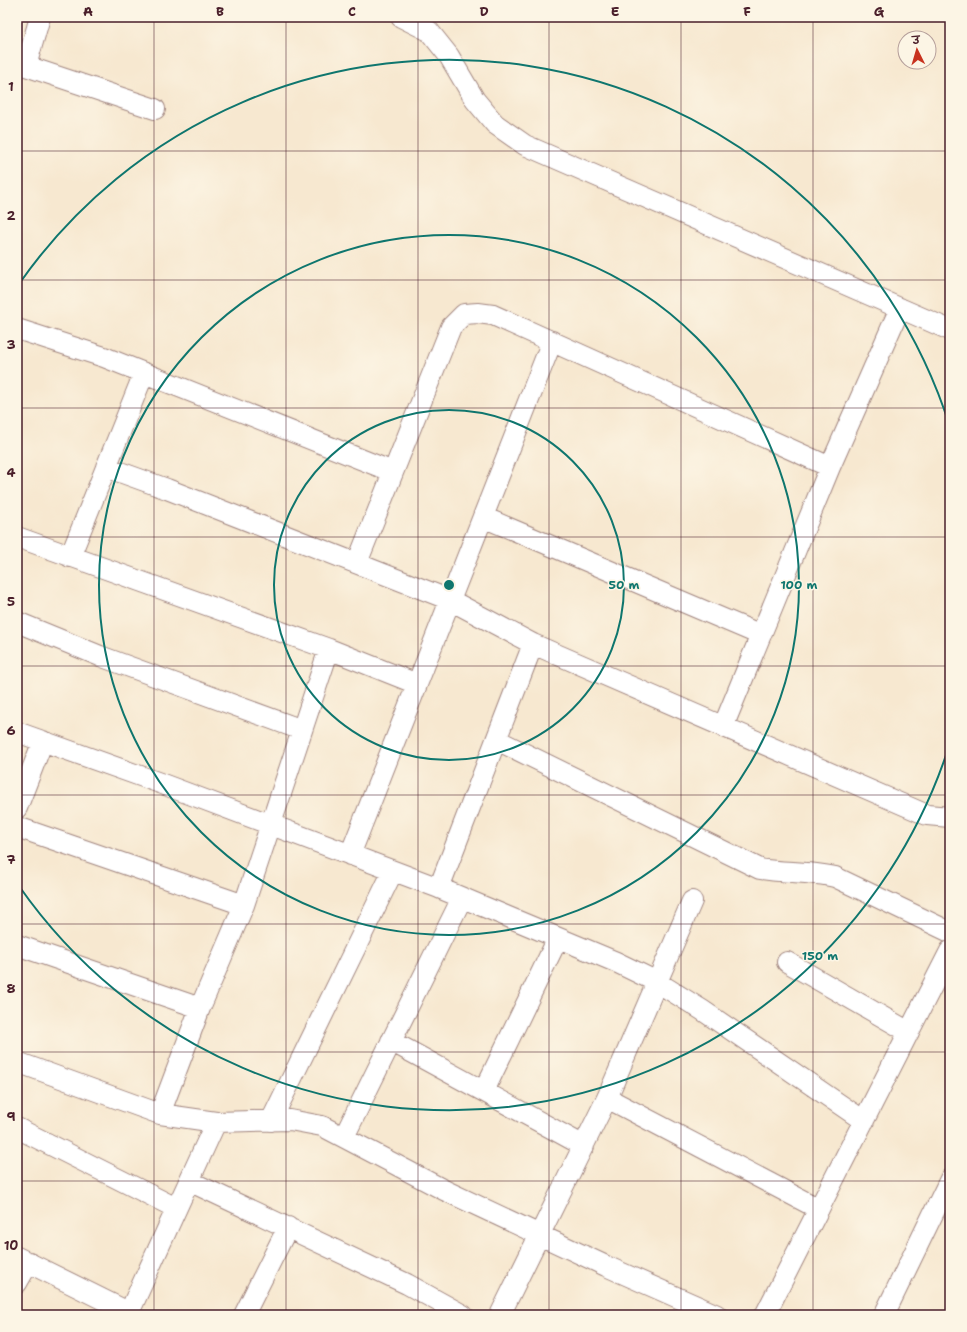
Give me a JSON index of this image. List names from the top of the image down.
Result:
{
  "north": "top",
  "grid": {
    "columns": [
      "A",
      "B",
      "C",
      "D",
      "E",
      "F",
      "G"
    ],
    "rows": [
      "1",
      "2",
      "3",
      "4",
      "5",
      "6",
      "7",
      "8",
      "9",
      "10"
    ]
  },
  "rings": ["50 m", "100 m", "150 m"]
}
